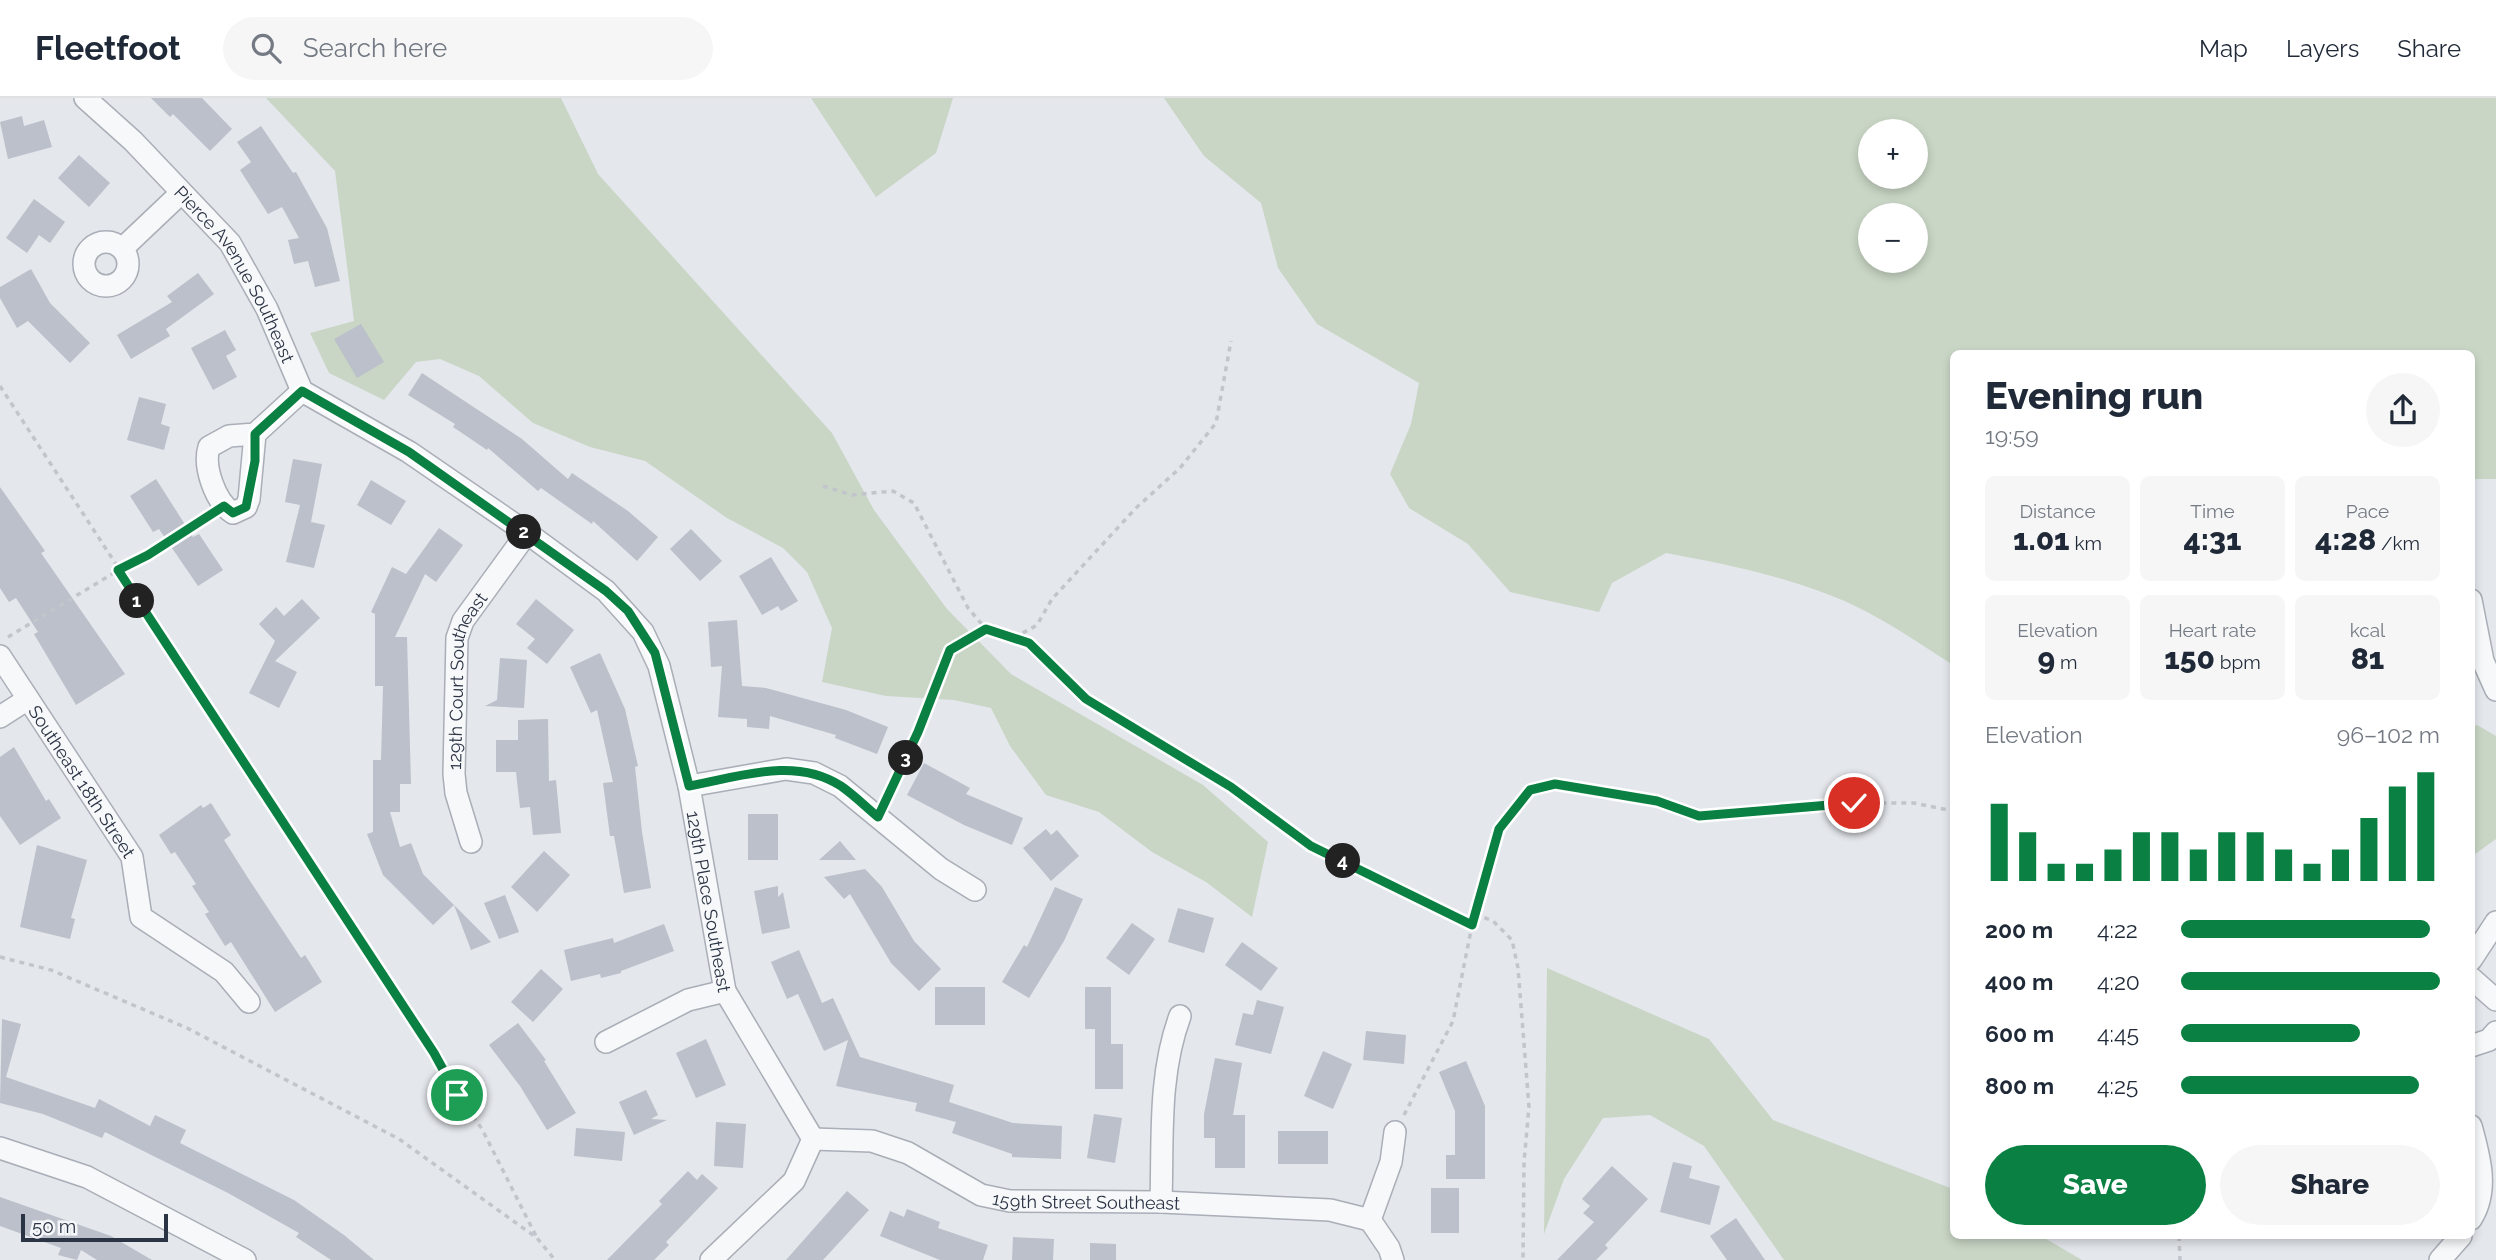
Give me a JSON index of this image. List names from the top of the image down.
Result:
{
  "streets": {
    "street": [
      "Pierce Avenue Southeast",
      "129th Court Southeast",
      "Southeast 18th Street",
      "129th Place Southeast",
      "159th Street Southeast"
    ]
  },
  "crossings": [
    ["129th Court Southeast", "129th Place Southeast"],
    ["129th Place Southeast", "159th Street Southeast"]
  ],
  "scale_bar": "50 m",
  "page": {
    "header": "Fleetfoot",
    "search": "Search here",
    "nav": ["Map", "Layers", "Share"],
    "map_buttons": ["+", "−"],
    "heading": ["Evening run", "19:59"],
    "stats": [
      ["Distance", "1.01 km"],
      ["Time", "4:31"],
      ["Pace", "4:28 /km"],
      ["Elevation", "9 m"],
      ["Heart rate", "150 bpm"],
      ["kcal", "81"]
    ],
    "pins": [
      "2",
      "1",
      "3",
      "4"
    ],
    "chart": ["Elevation", "96–102 m"],
    "list": [
      {
        "name": "200 m",
        "note": "4:22"
      },
      {
        "name": "400 m",
        "note": "4:20"
      },
      {
        "name": "600 m",
        "note": "4:45"
      },
      {
        "name": "800 m",
        "note": "4:25"
      }
    ],
    "buttons": ["Save", "Share"],
    "scale": "50 m"
  }
}
